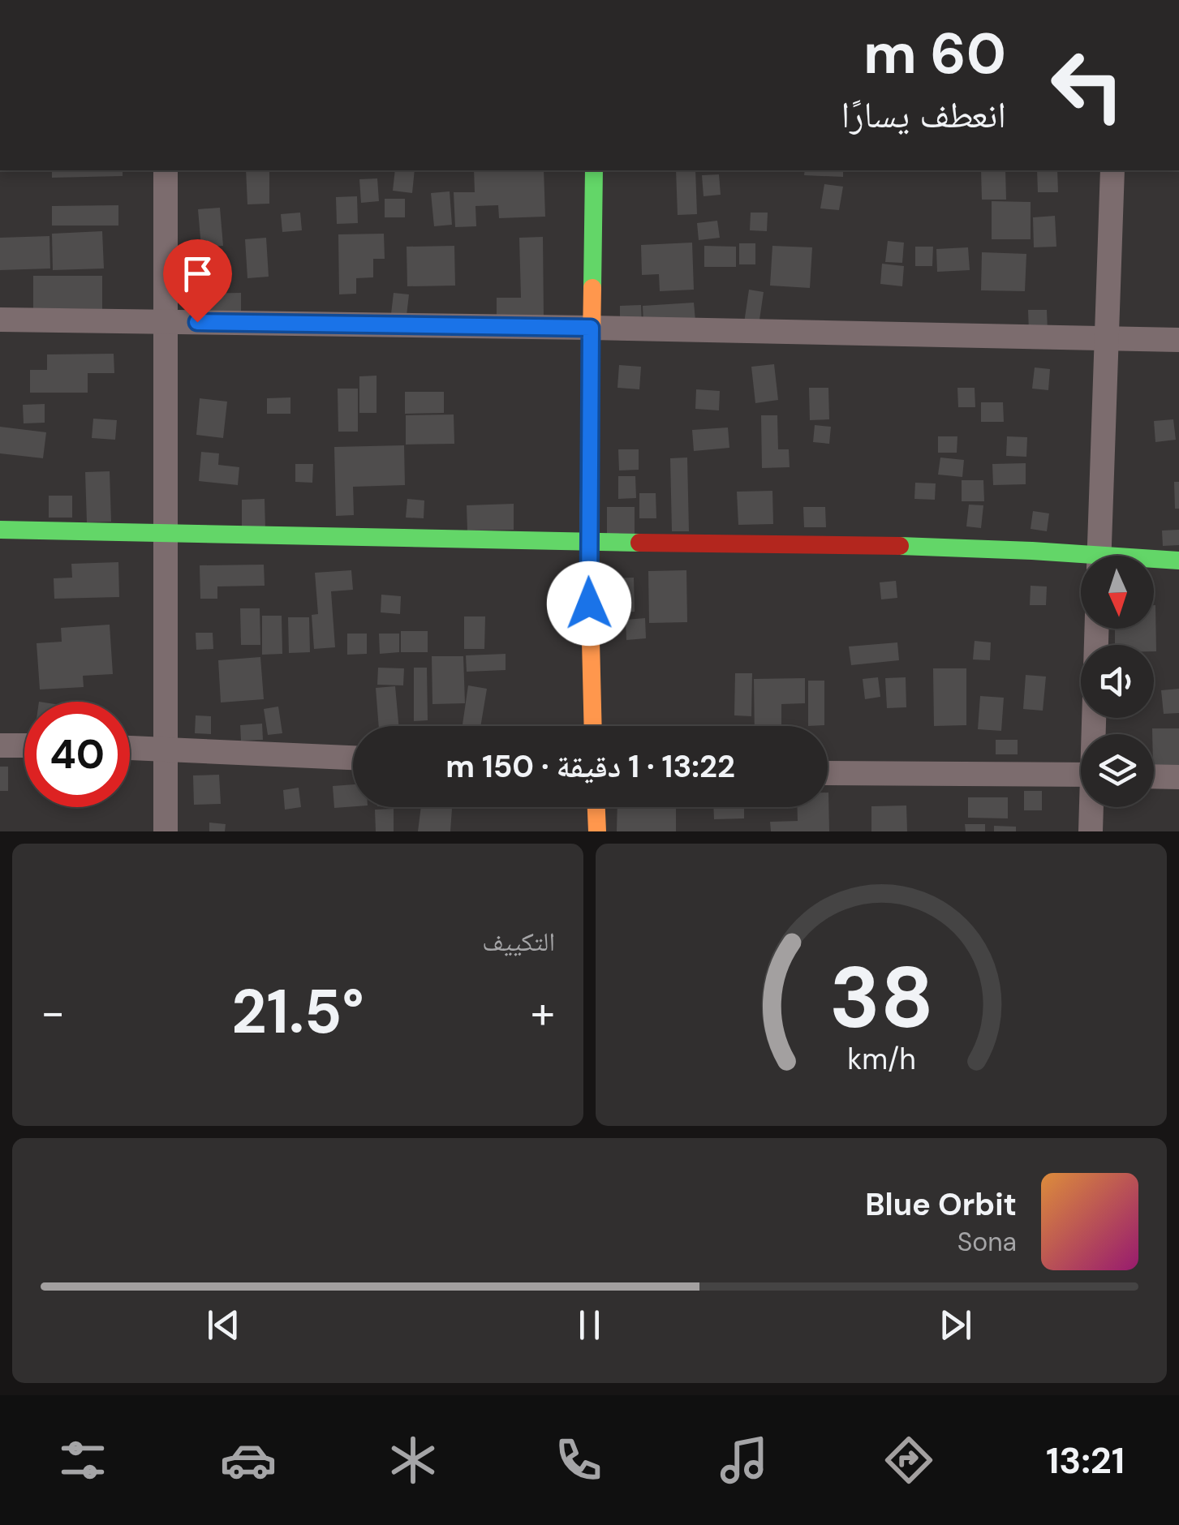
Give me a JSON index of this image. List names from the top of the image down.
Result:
{
  "north": "bottom",
  "page": {
    "turn": ["60 m", "انعطف يسارًا"],
    "limit": "40",
    "trip": "13:22 · 1 دقيقة · 150 m",
    "tile": "التكييف",
    "heat": ["−", "21.5°", "+"],
    "song": ["Blue Orbit", "Sona"],
    "tabs": "13:21",
    "gauge": ["38", "km/h"]
  }
}
